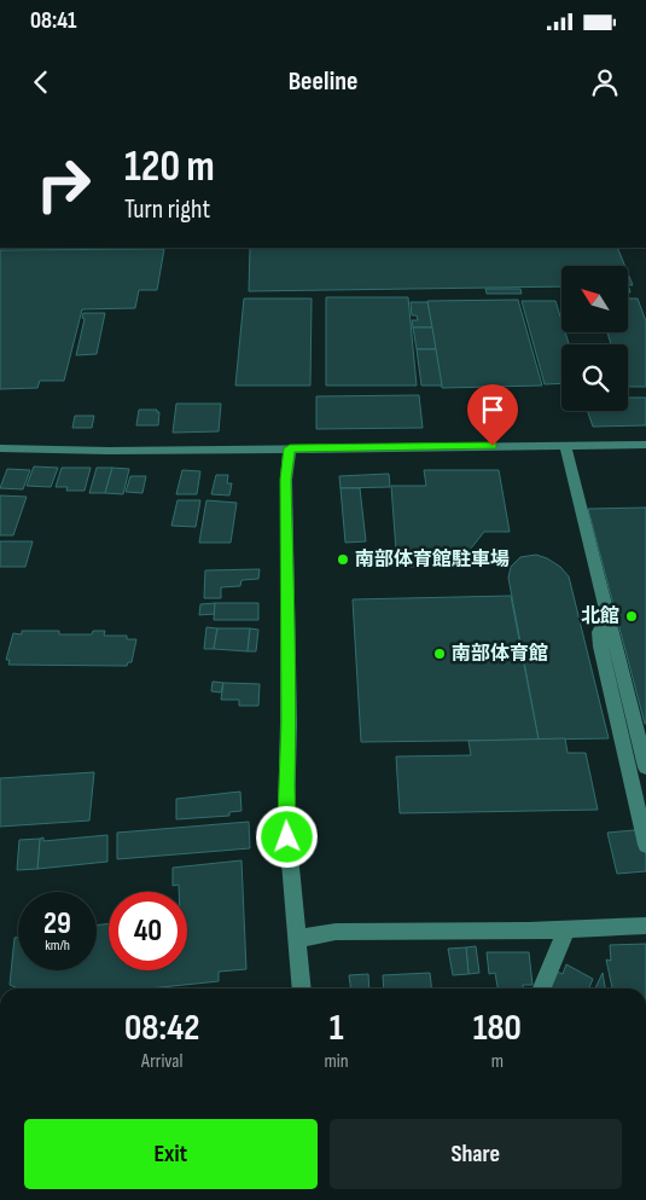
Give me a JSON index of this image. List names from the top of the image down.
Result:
{
  "places": ["南部体育館駐車場", "北館", "南部体育館"],
  "north": "top left",
  "page": {
    "status": "08:41",
    "header": "Beeline",
    "turn": ["120 m", "Turn right"],
    "speed": "29 km/h",
    "limit": "40",
    "eta": [
      "08:42",
      "Arrival",
      "1",
      "min",
      "180",
      "m"
    ],
    "buttons": ["Exit", "Share"]
  }
}
